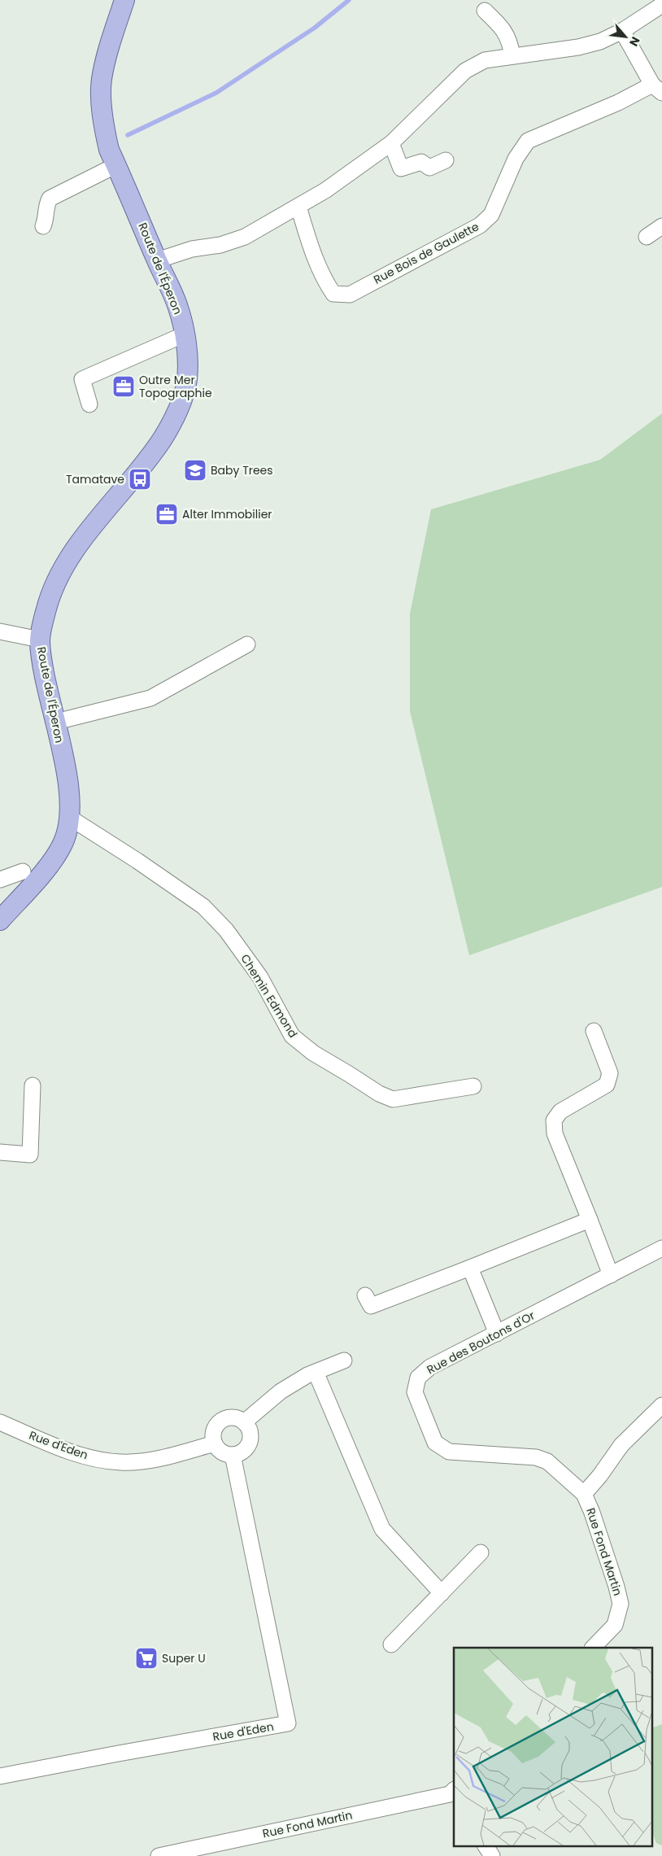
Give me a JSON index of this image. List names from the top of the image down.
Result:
{
  "streets": {
    "main road": ["Route de l'Éperon"],
    "street": [
      "Rue Bois de Gaulette",
      "Chemin Edmond",
      "Rue des Boutons d'Or",
      "Rue d'Eden",
      "Rue Fond Martin"
    ]
  },
  "crossings": [
    ["Route de l'Éperon", "Chemin Edmond"],
    ["Rue des Boutons d'Or", "Rue Fond Martin"]
  ],
  "places": {
    "office": ["Outre Mer Topographie", "Alter Immobilier"],
    "school or university": ["Baby Trees"],
    "bus stop": ["Tamatave"],
    "supermarket": ["Super U"]
  },
  "north": "bottom right"
}
